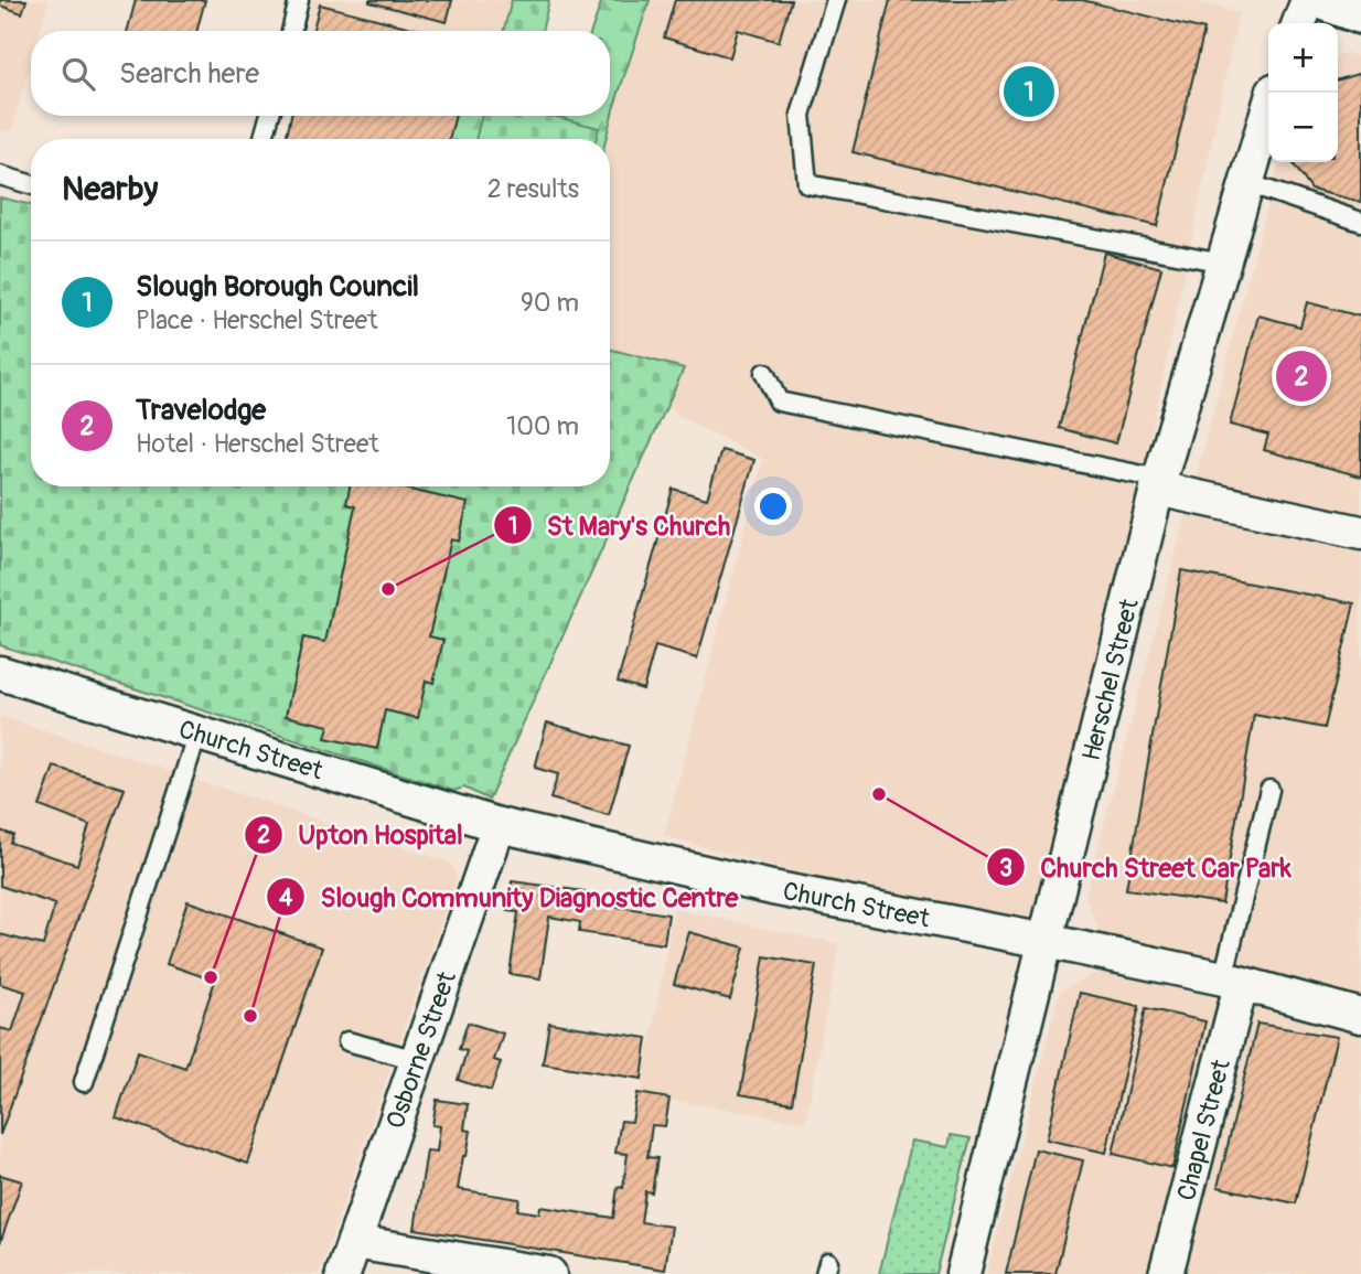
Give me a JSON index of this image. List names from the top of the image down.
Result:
{
  "streets": {
    "street": [
      "Herschel Street",
      "Church Street",
      "Osborne Street",
      "Chapel Street"
    ]
  },
  "crossings": [
    ["Herschel Street", "Church Street"],
    ["Church Street", "Osborne Street"],
    ["Church Street", "Chapel Street"]
  ],
  "places": [
    "St Mary's Church",
    "Church Street Car Park",
    "Upton Hospital",
    "Slough Community Diagnostic Centre"
  ],
  "page": {
    "map_buttons": ["+", "−"],
    "search": "Search here",
    "pins": ["1", "2"],
    "heading": ["Nearby", "2 results"],
    "list": [
      {
        "mark": "1",
        "name": "Slough Borough Council",
        "note": "Place · Herschel Street",
        "value": "90 m"
      },
      {
        "mark": "2",
        "name": "Travelodge",
        "note": "Hotel · Herschel Street",
        "value": "100 m"
      }
    ]
  }
}
